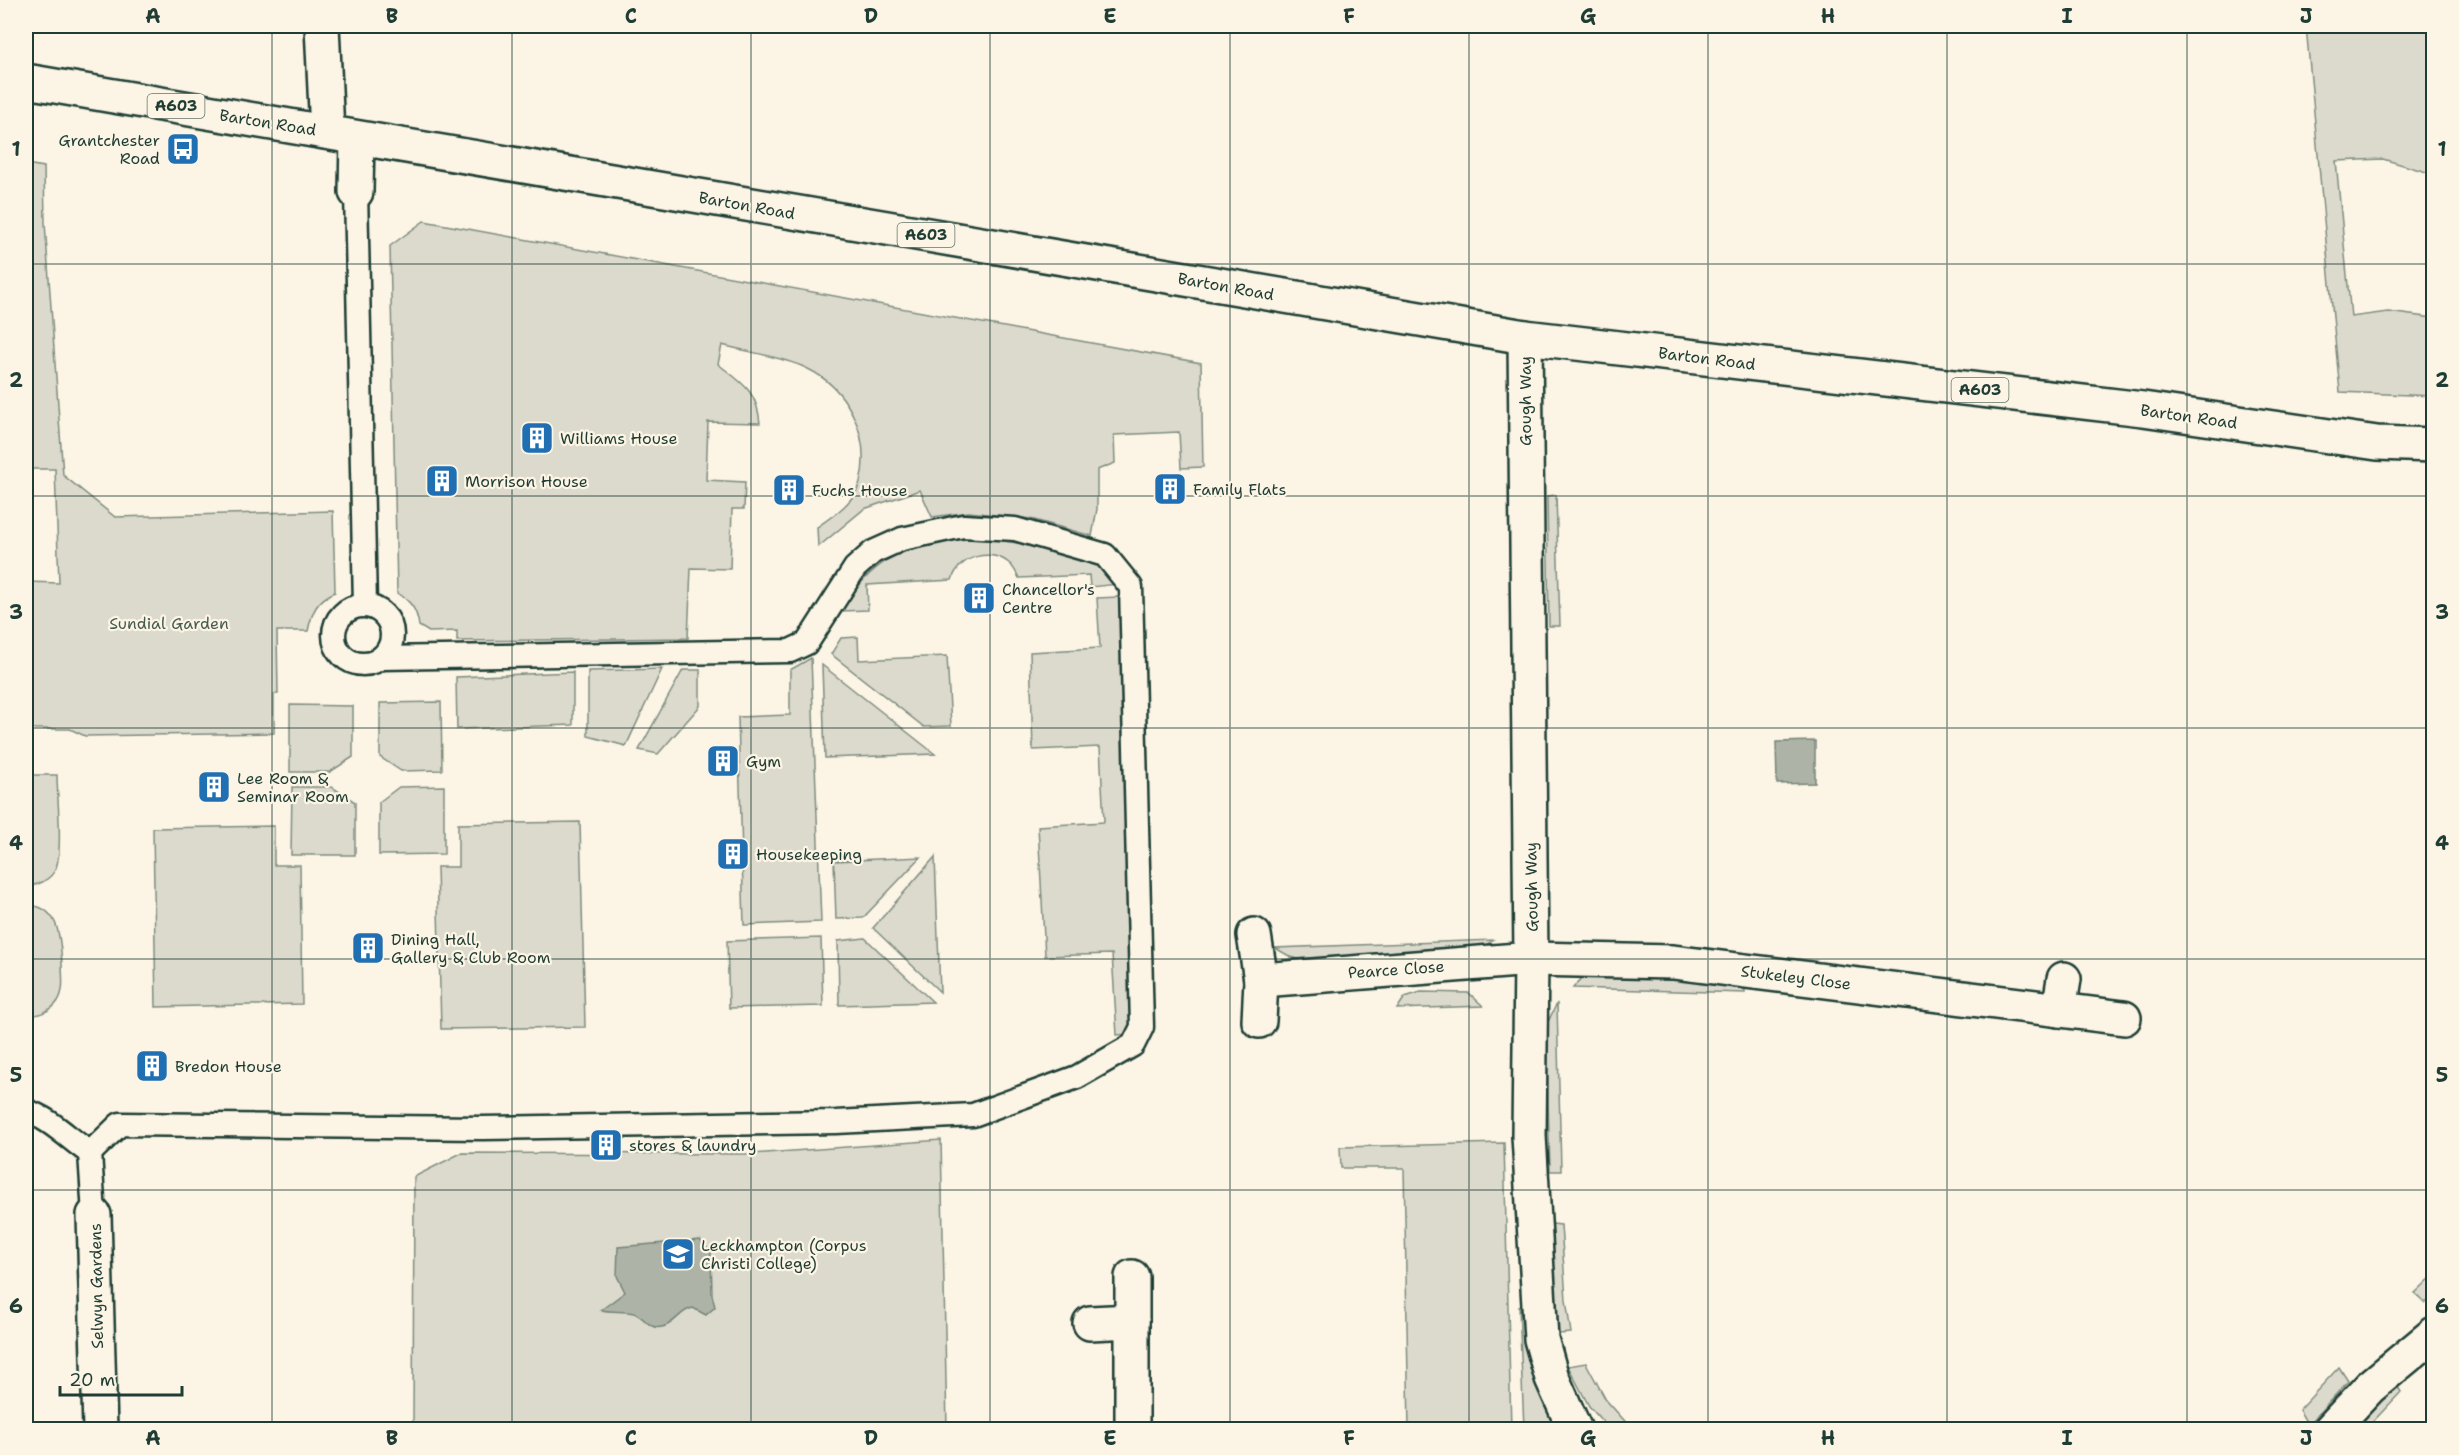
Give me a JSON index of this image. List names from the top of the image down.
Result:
{
  "streets": {
    "street": [
      "A603",
      "Barton Road",
      "Gough Way",
      "Pearce Close",
      "Stukeley Close",
      "Selwyn Gardens"
    ]
  },
  "crossings": [
    ["Barton Road", "Gough Way"],
    ["Gough Way", "Pearce Close"],
    ["Gough Way", "Stukeley Close"],
    ["Pearce Close", "Stukeley Close"]
  ],
  "parks": ["Sundial Garden"],
  "places": {
    "bus stop": ["Grantchester Road"],
    "building": [
      "Williams House",
      "Morrison House",
      "Family Flats",
      "Fuchs House",
      "Chancellor's Centre",
      "Gym",
      "Lee Room & Seminar Room",
      "Housekeeping",
      "Dining Hall, Gallery & Club Room",
      "Bredon House",
      "stores & laundry"
    ],
    "school or university": ["Leckhampton (Corpus Christi College)"]
  },
  "scale_bar": "20 m",
  "grid": {
    "columns": [
      "A",
      "B",
      "C",
      "D",
      "E",
      "F",
      "G",
      "H",
      "I",
      "J"
    ],
    "rows": [
      "1",
      "2",
      "3",
      "4",
      "5",
      "6"
    ]
  }
}
